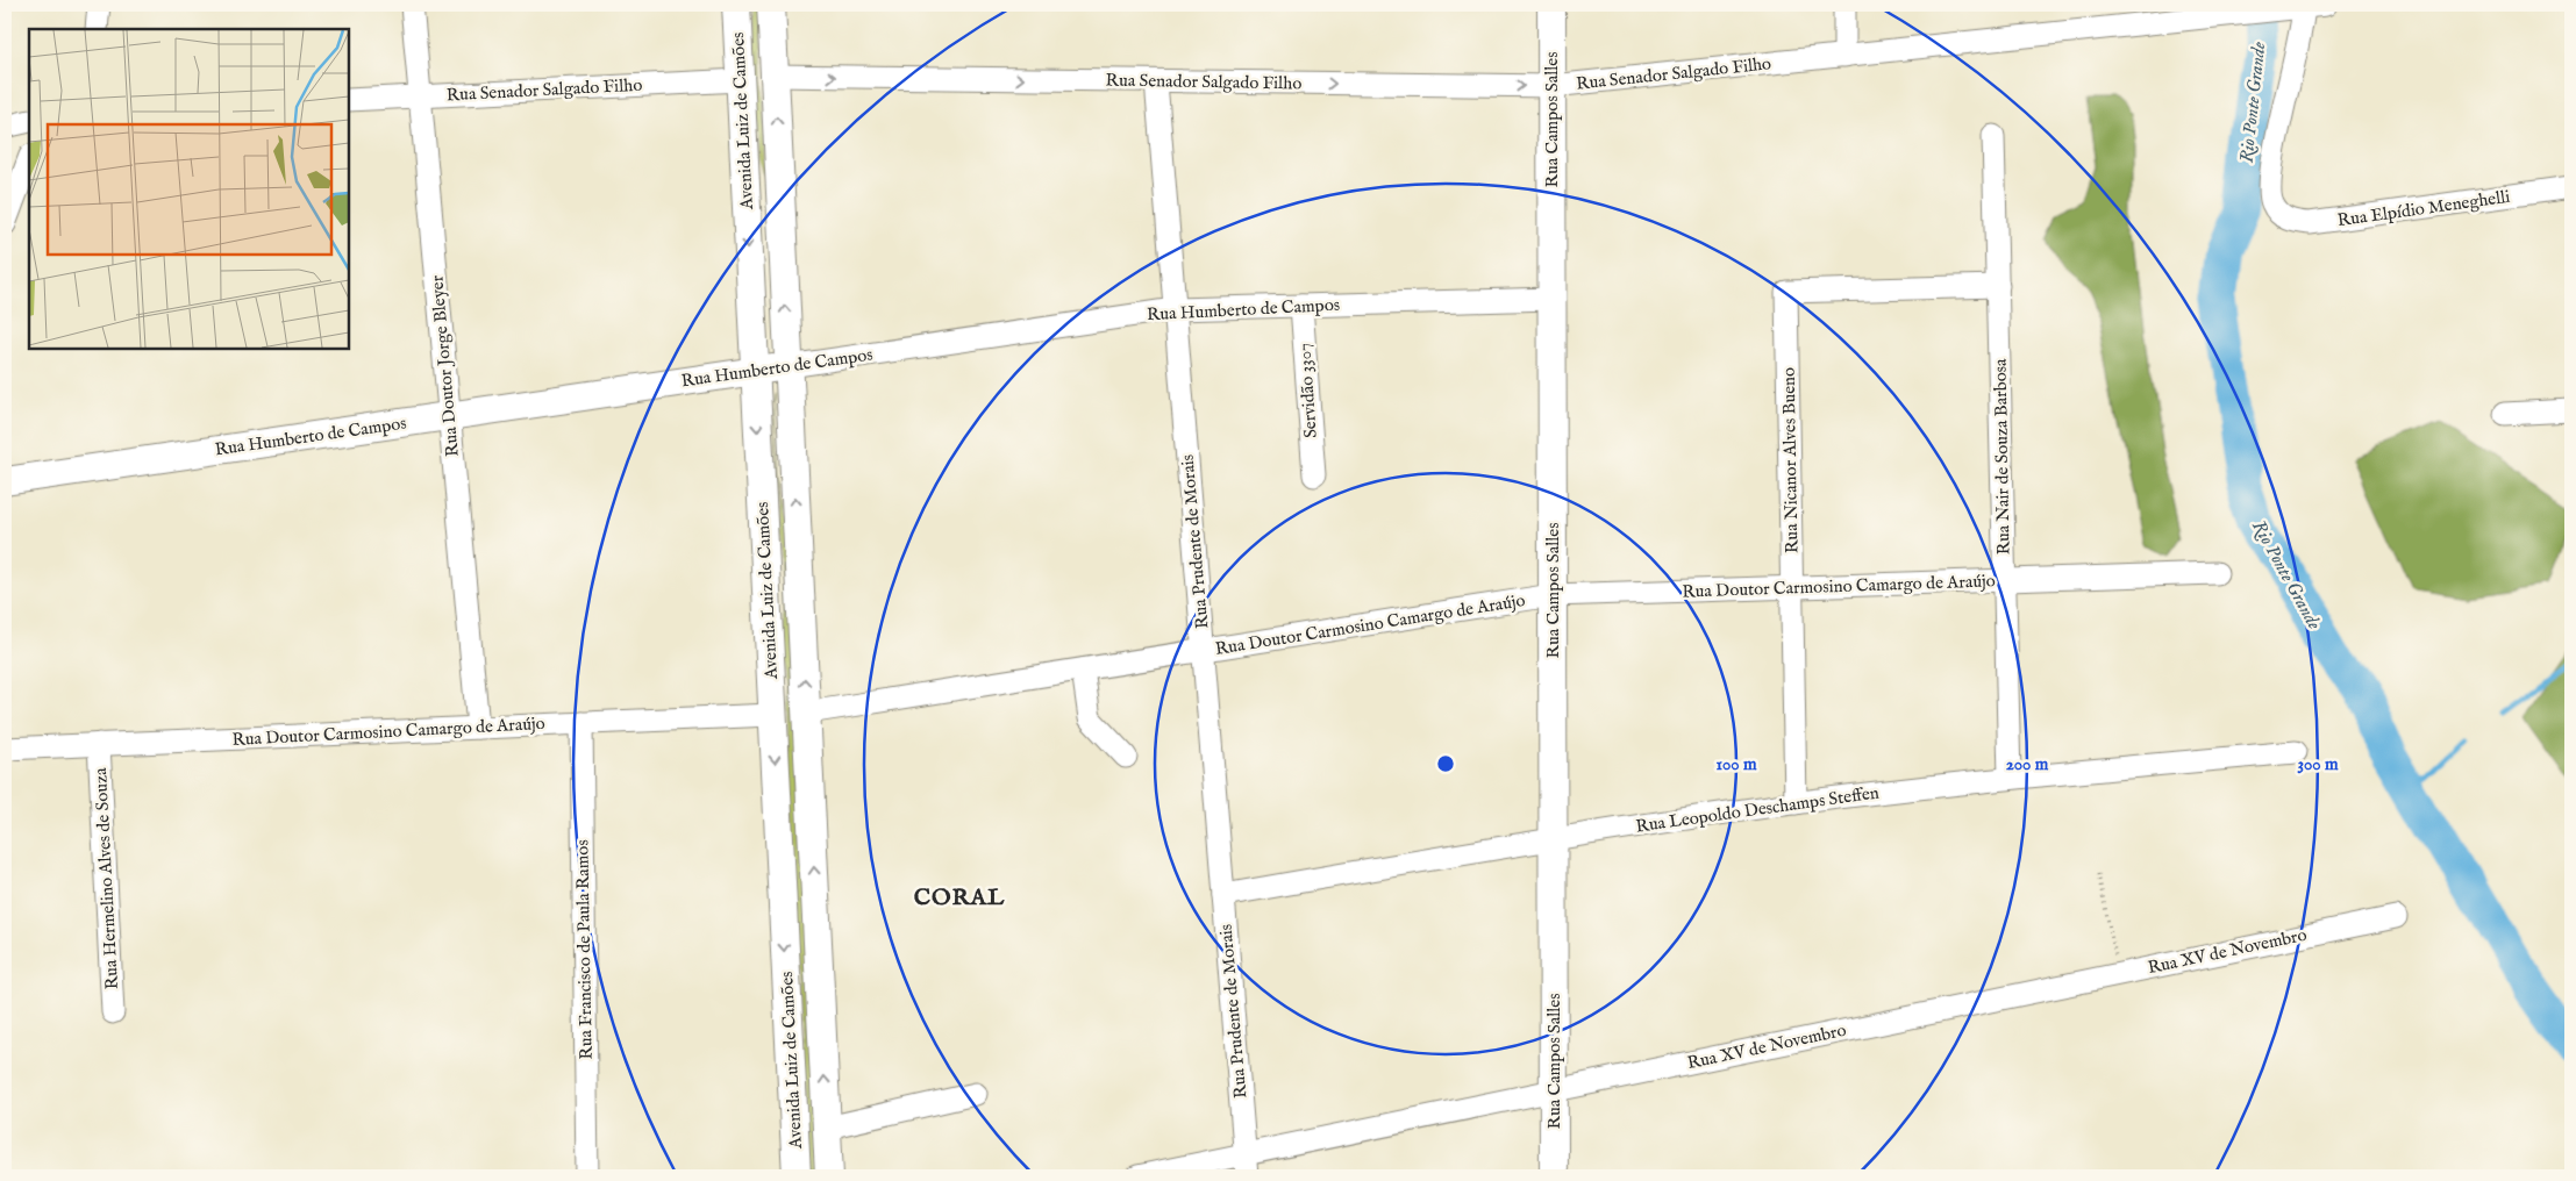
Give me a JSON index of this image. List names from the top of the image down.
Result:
{
  "streets": {
    "main road": ["Rua Campos Salles", "Avenida Luiz de Camões", "Rua Humberto de Campos"],
    "street": [
      "Rua Senador Salgado Filho",
      "Rua Elpídio Meneghelli",
      "Rua Doutor Jorge Bleyer",
      "Servidão 3307",
      "Rua Nair de Souza Barbosa",
      "Rua Nicanor Alves Bueno",
      "Rua Prudente de Morais",
      "Rua Doutor Carmosino Camargo de Araújo",
      "Rua Leopoldo Deschamps Steffen",
      "Rua Hermelino Alves de Souza",
      "Rua Francisco de Paula Ramos",
      "Rua XV de Novembro"
    ]
  },
  "crossings": [
    ["Rua Senador Salgado Filho", "Rua Campos Salles"],
    ["Rua Senador Salgado Filho", "Avenida Luiz de Camões"],
    ["Rua Senador Salgado Filho", "Rua Elpídio Meneghelli"],
    ["Rua Senador Salgado Filho", "Rua Doutor Jorge Bleyer"],
    ["Rua Senador Salgado Filho", "Rua Prudente de Morais"],
    ["Rua Campos Salles", "Rua Humberto de Campos"],
    ["Rua Campos Salles", "Rua Doutor Carmosino Camargo de Araújo"],
    ["Rua Campos Salles", "Rua Leopoldo Deschamps Steffen"],
    ["Rua Campos Salles", "Rua XV de Novembro"],
    ["Avenida Luiz de Camões", "Rua Humberto de Campos"],
    ["Avenida Luiz de Camões", "Rua Doutor Carmosino Camargo de Araújo"],
    ["Rua Humberto de Campos", "Rua Doutor Jorge Bleyer"],
    ["Rua Humberto de Campos", "Servidão 3307"],
    ["Rua Humberto de Campos", "Rua Prudente de Morais"],
    ["Rua Doutor Jorge Bleyer", "Rua Doutor Carmosino Camargo de Araújo"],
    ["Rua Nair de Souza Barbosa", "Rua Nicanor Alves Bueno"],
    ["Rua Nair de Souza Barbosa", "Rua Doutor Carmosino Camargo de Araújo"],
    ["Rua Nair de Souza Barbosa", "Rua Leopoldo Deschamps Steffen"],
    ["Rua Nicanor Alves Bueno", "Rua Doutor Carmosino Camargo de Araújo"],
    ["Rua Nicanor Alves Bueno", "Rua Leopoldo Deschamps Steffen"],
    ["Rua Prudente de Morais", "Rua Doutor Carmosino Camargo de Araújo"],
    ["Rua Prudente de Morais", "Rua Leopoldo Deschamps Steffen"],
    ["Rua Prudente de Morais", "Rua XV de Novembro"],
    ["Rua Doutor Carmosino Camargo de Araújo", "Rua Hermelino Alves de Souza"],
    ["Rua Doutor Carmosino Camargo de Araújo", "Rua Francisco de Paula Ramos"]
  ],
  "one_way": ["Rua Senador Salgado Filho"],
  "districts": ["CORAL"],
  "water": ["Rio Ponte Grande"],
  "rings": ["100 m", "200 m", "300 m"]
}
